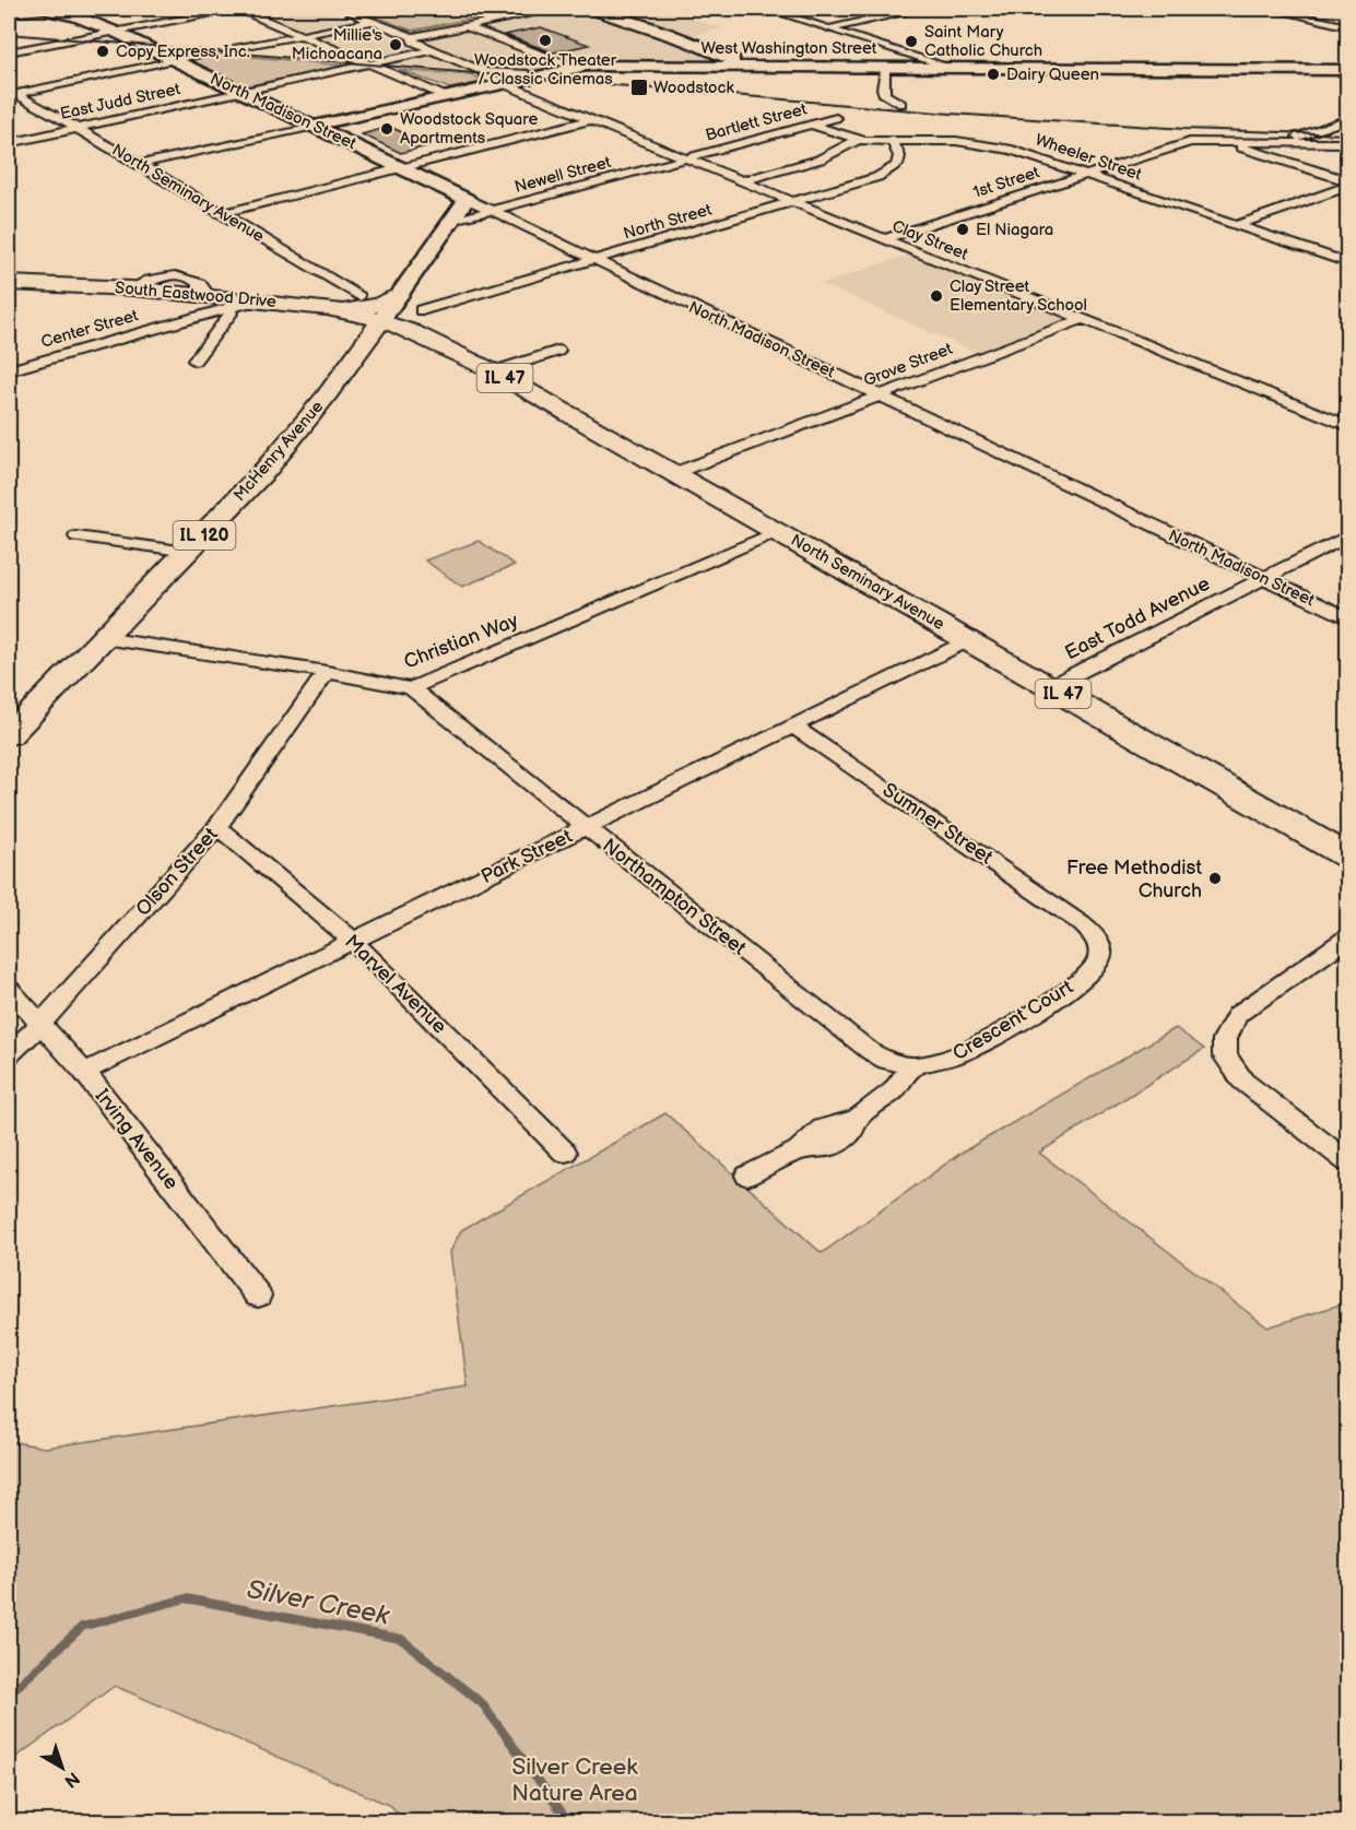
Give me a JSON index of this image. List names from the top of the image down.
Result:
{
  "streets": {
    "main road": [
      "West Washington Street",
      "North Madison Street",
      "North Seminary Avenue",
      "South Eastwood Drive",
      "IL 47",
      "McHenry Avenue",
      "IL 120"
    ],
    "street": [
      "East Judd Street",
      "Bartlett Street",
      "Wheeler Street",
      "Newell Street",
      "1st Street",
      "North Street",
      "Clay Street",
      "Center Street",
      "Grove Street",
      "East Todd Avenue",
      "Christian Way",
      "Sumner Street",
      "Park Street",
      "Olson Street",
      "Northampton Street",
      "Marvel Avenue",
      "Crescent Court",
      "Irving Avenue"
    ]
  },
  "crossings": [
    ["West Washington Street", "North Madison Street"],
    ["West Washington Street", "Clay Street"],
    ["East Judd Street", "North Madison Street"],
    ["East Judd Street", "North Seminary Avenue"],
    ["North Madison Street", "Newell Street"],
    ["North Madison Street", "North Street"],
    ["North Madison Street", "Grove Street"],
    ["North Madison Street", "McHenry Avenue"],
    ["North Madison Street", "East Todd Avenue"],
    ["Bartlett Street", "Wheeler Street"],
    ["Bartlett Street", "Newell Street"],
    ["Bartlett Street", "Clay Street"],
    ["Wheeler Street", "1st Street"],
    ["Wheeler Street", "North Street"],
    ["Newell Street", "Clay Street"],
    ["Newell Street", "McHenry Avenue"],
    ["1st Street", "Clay Street"],
    ["North Seminary Avenue", "South Eastwood Drive"],
    ["North Seminary Avenue", "Grove Street"],
    ["North Seminary Avenue", "McHenry Avenue"],
    ["North Seminary Avenue", "East Todd Avenue"],
    ["North Seminary Avenue", "Christian Way"],
    ["North Seminary Avenue", "Park Street"],
    ["North Street", "Clay Street"],
    ["Clay Street", "Grove Street"],
    ["South Eastwood Drive", "Center Street"],
    ["South Eastwood Drive", "McHenry Avenue"],
    ["McHenry Avenue", "Christian Way"],
    ["Christian Way", "Olson Street"],
    ["Christian Way", "Northampton Street"],
    ["Sumner Street", "Park Street"],
    ["Sumner Street", "Crescent Court"],
    ["Park Street", "Northampton Street"],
    ["Park Street", "Marvel Avenue"],
    ["Park Street", "Irving Avenue"],
    ["Olson Street", "Marvel Avenue"],
    ["Olson Street", "Irving Avenue"],
    ["Northampton Street", "Crescent Court"]
  ],
  "water": ["Silver Creek"],
  "parks": ["Silver Creek Nature Area"],
  "places": {
    "other": [
      "Woodstock Theater / Classic Cinemas",
      "Saint Mary Catholic Church",
      "Millie's Michoacana",
      "Copy Express, Inc.",
      "Dairy Queen",
      "Woodstock Square Apartments",
      "El Niagara",
      "Clay Street Elementary School",
      "Free Methodist Church"
    ],
    "transit": ["Woodstock"]
  },
  "north": "bottom right"
}
